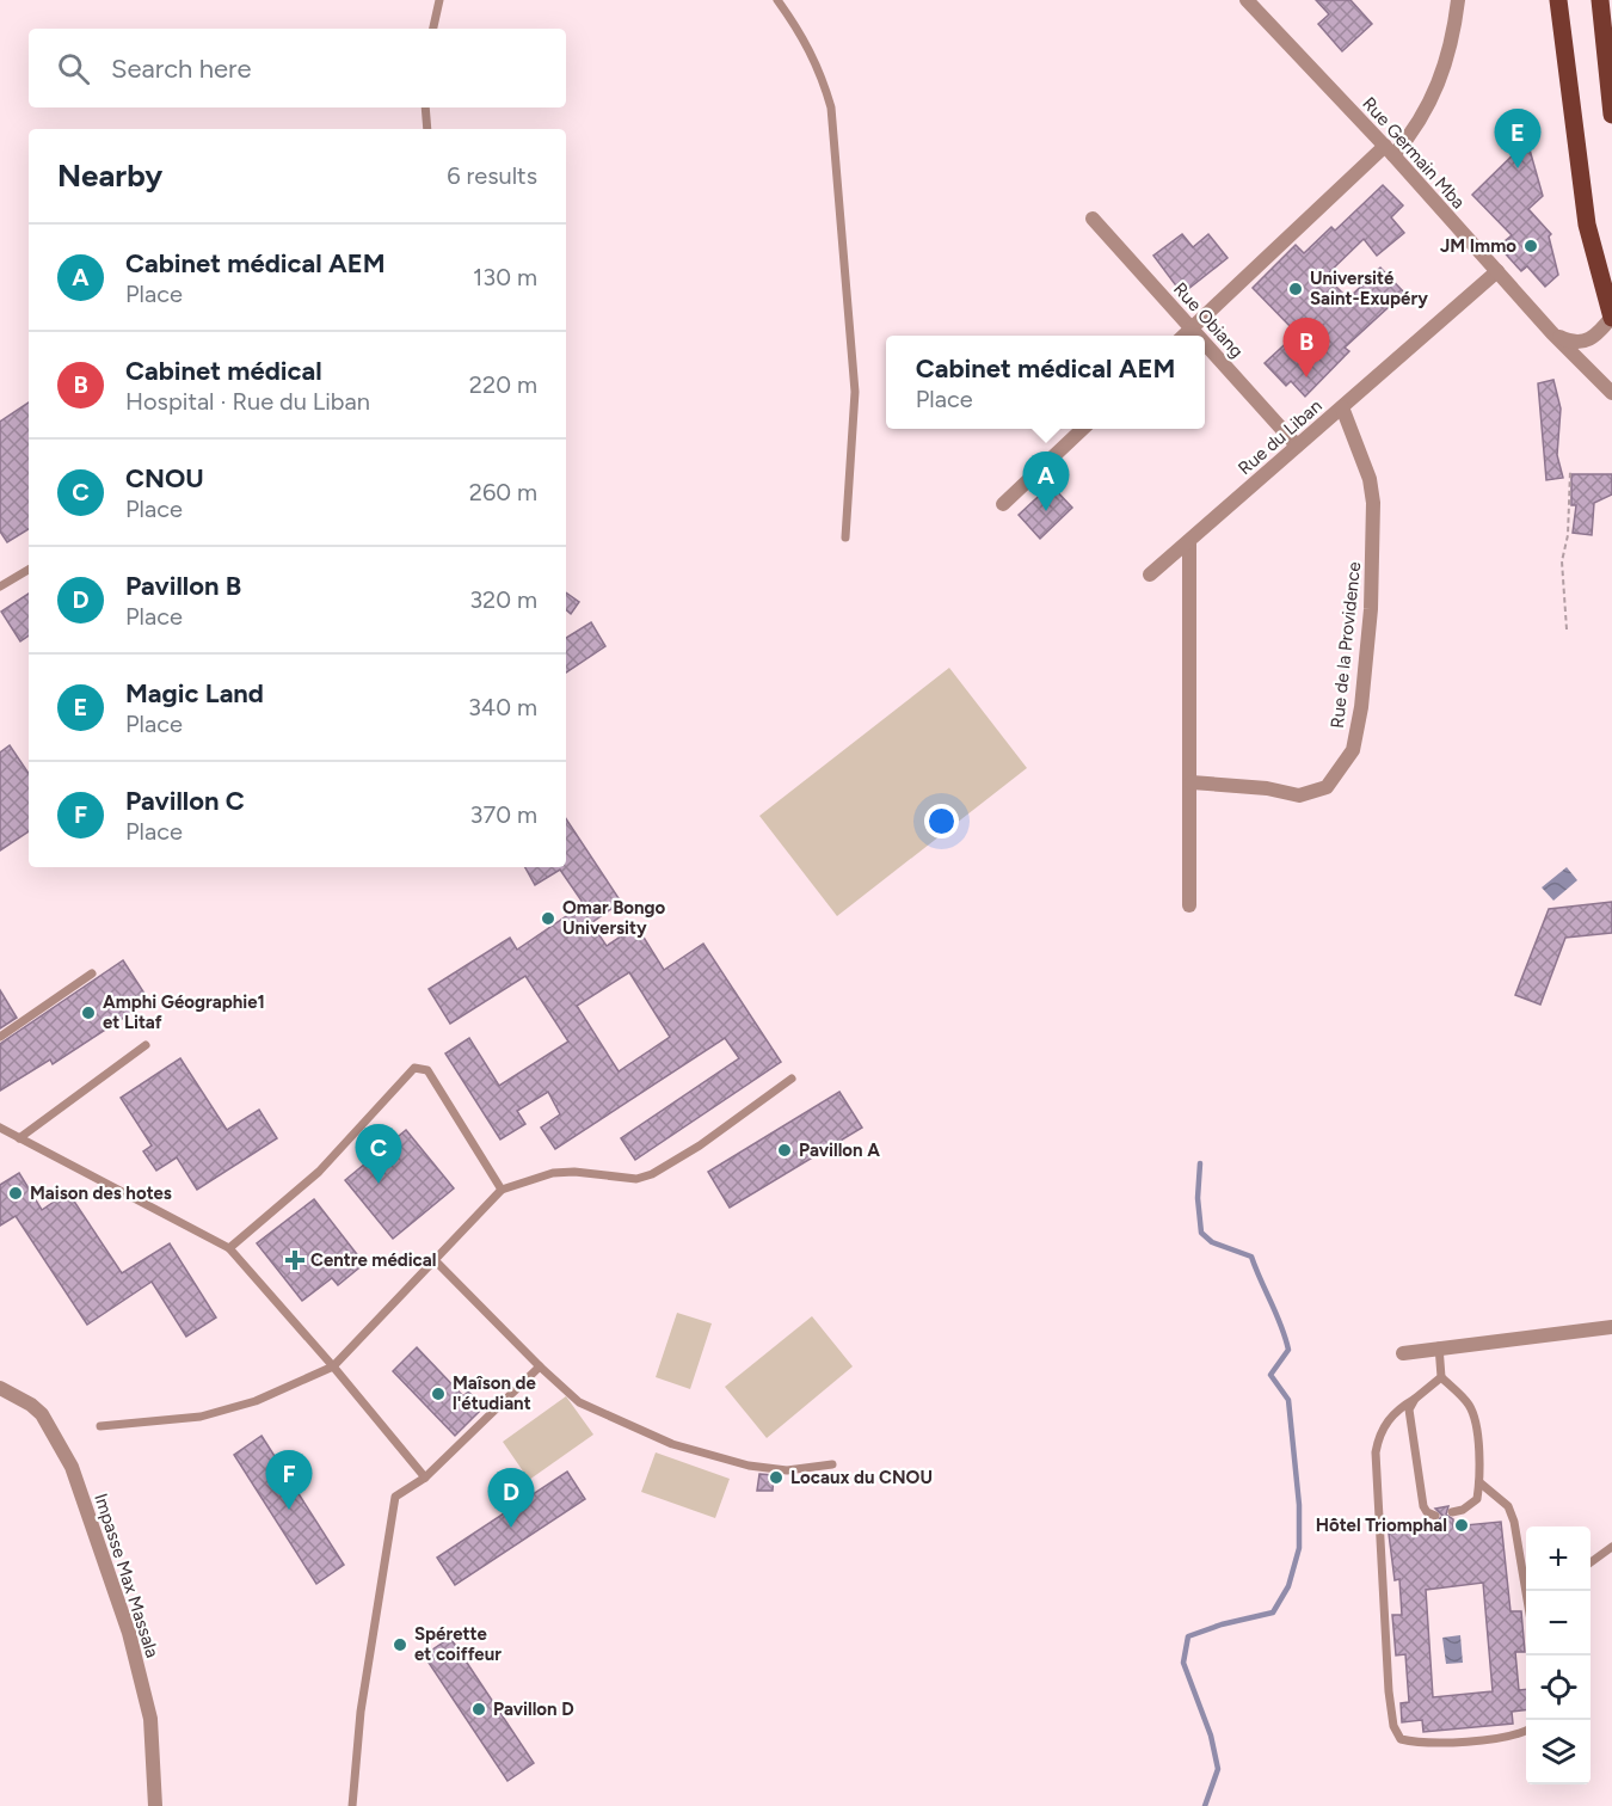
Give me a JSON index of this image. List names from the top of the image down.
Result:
{
  "streets": {
    "street": [
      "Rue Germain Mba",
      "Rue Obiang",
      "Rue du Liban",
      "Rue de la Providence",
      "Impasse Max Massala"
    ]
  },
  "crossings": [
    ["Rue Germain Mba", "Rue du Liban"],
    ["Rue Obiang", "Rue du Liban"],
    ["Rue du Liban", "Rue de la Providence"]
  ],
  "places": {
    "other": [
      "JM Immo",
      "Université Saint-Exupéry",
      "Omar Bongo University",
      "Amphi Géographie1 et Litaf",
      "Pavillon A",
      "Maison des hotes",
      "Maîson de l'étudiant",
      "Locaux du CNOU",
      "Hôtel Triomphal",
      "Spérette et coiffeur",
      "Pavillon D"
    ],
    "health": ["Centre médical"]
  },
  "page": {
    "search": "Search here",
    "pins": [
      "E",
      "B",
      "A",
      "C",
      "F",
      "D"
    ],
    "heading": ["Nearby", "6 results"],
    "list": [
      {
        "mark": "A",
        "name": "Cabinet médical AEM",
        "note": "Place",
        "value": "130 m"
      },
      {
        "mark": "B",
        "name": "Cabinet médical",
        "note": "Hospital · Rue du Liban",
        "value": "220 m"
      },
      {
        "mark": "C",
        "name": "CNOU",
        "note": "Place",
        "value": "260 m"
      },
      {
        "mark": "D",
        "name": "Pavillon B",
        "note": "Place",
        "value": "320 m"
      },
      {
        "mark": "E",
        "name": "Magic Land",
        "note": "Place",
        "value": "340 m"
      },
      {
        "mark": "F",
        "name": "Pavillon C",
        "note": "Place",
        "value": "370 m"
      }
    ],
    "popup": ["Cabinet médical AEM", "Place"],
    "map_buttons": ["+", "−"]
  }
}
